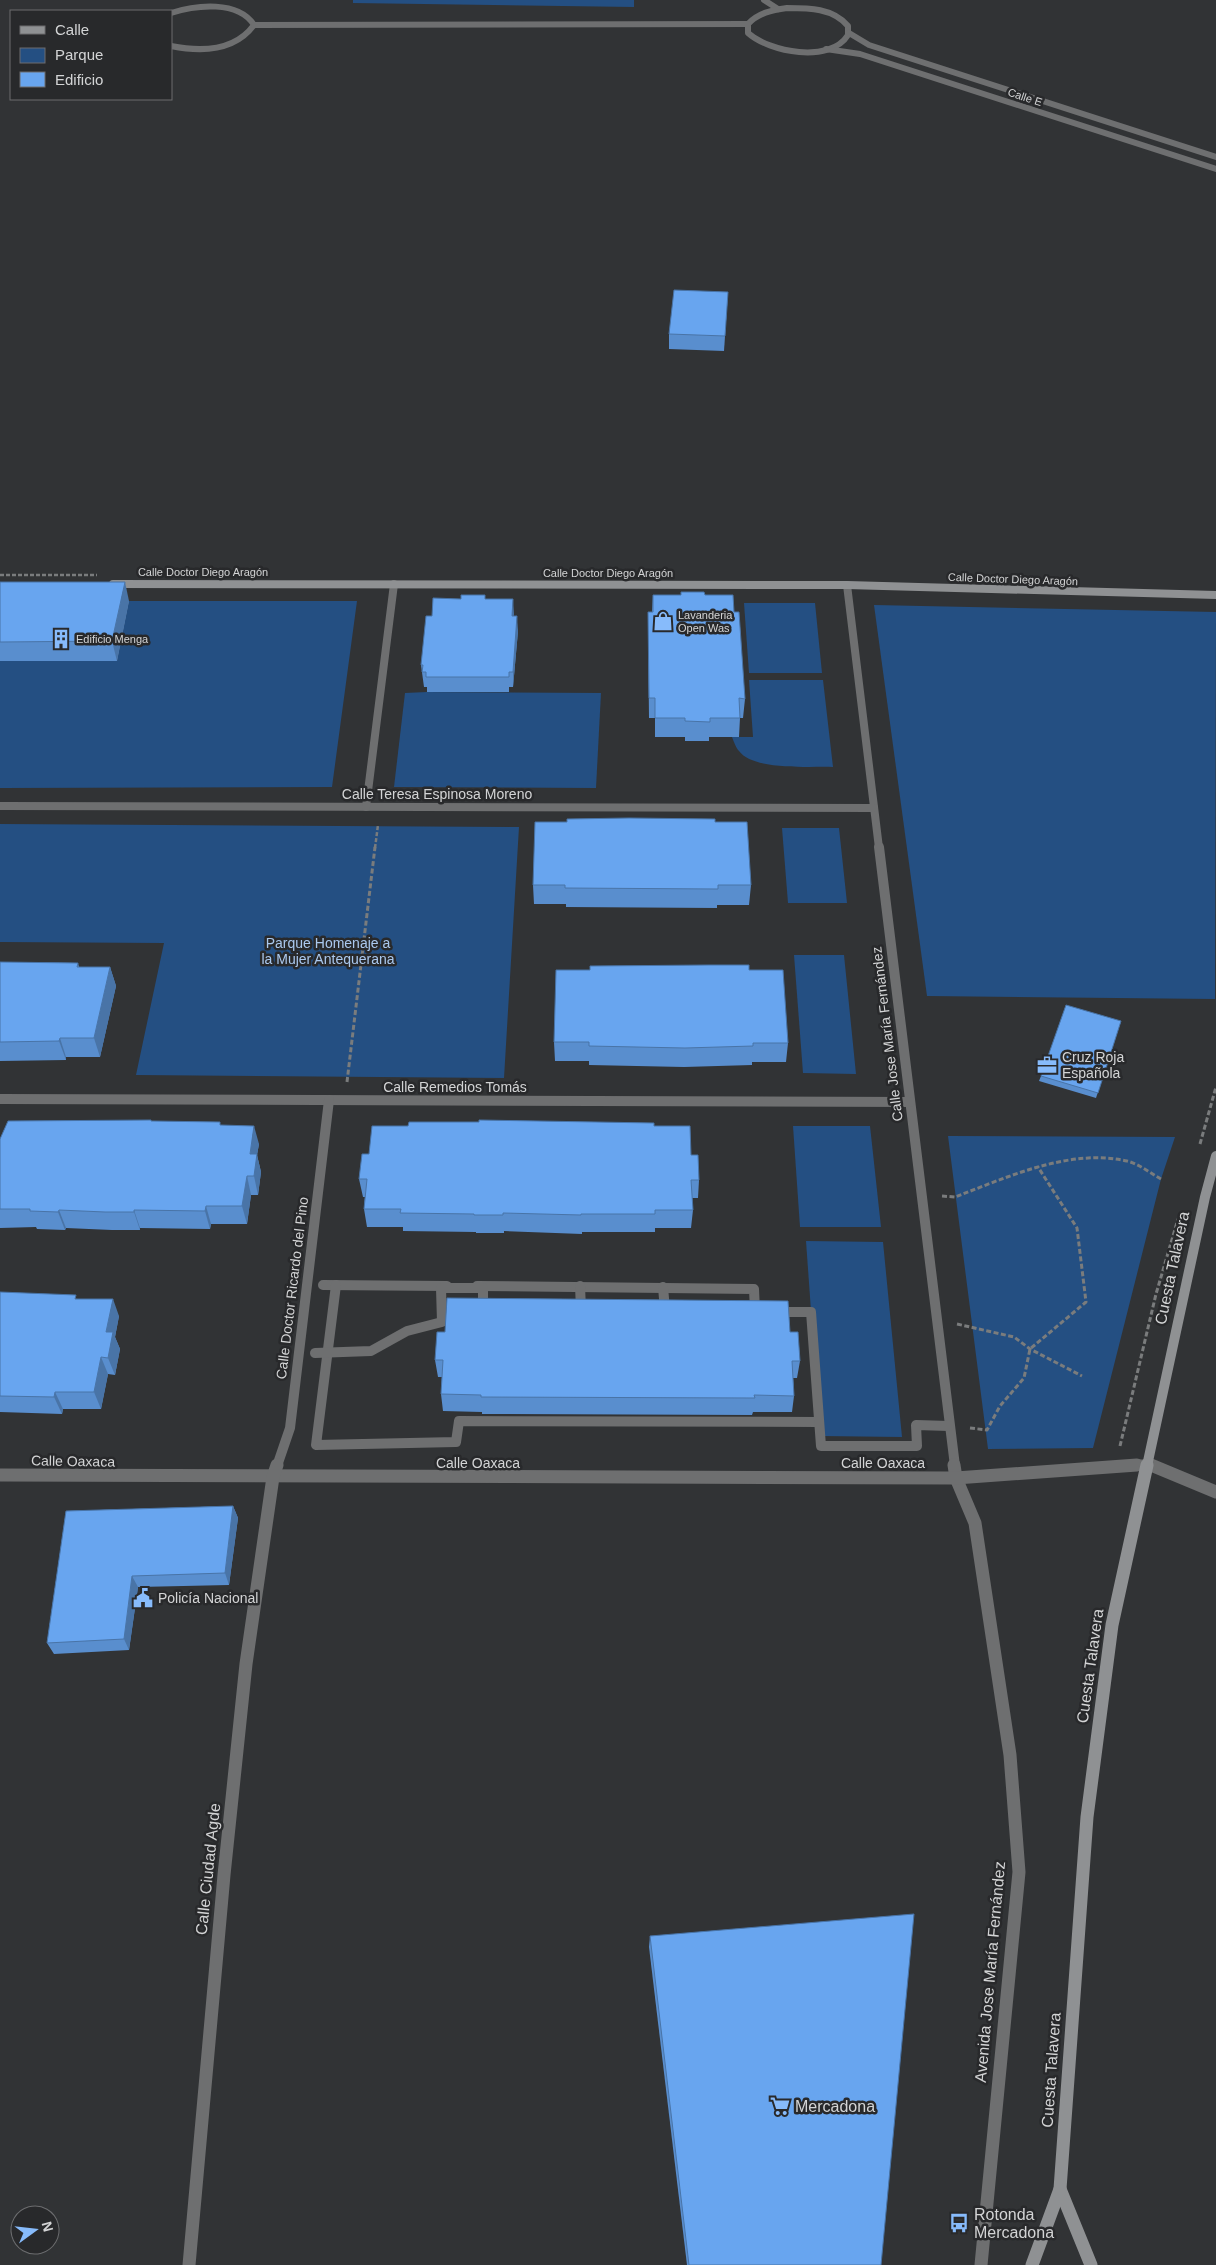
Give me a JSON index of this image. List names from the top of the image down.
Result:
{
  "streets": {
    "street": [
      "Calle E",
      "Calle Doctor Diego Aragón",
      "Calle Teresa Espinosa Moreno",
      "Calle Jose María Fernández",
      "Calle Remedios Tomás",
      "Cuesta Talavera",
      "Calle Doctor Ricardo del Pino",
      "Calle Oaxaca",
      "Calle Ciudad Agde",
      "Avenida Jose María Fernández"
    ]
  },
  "crossings": [
    ["Calle Doctor Diego Aragón", "Calle Jose María Fernández"],
    ["Calle Teresa Espinosa Moreno", "Calle Jose María Fernández"],
    ["Calle Jose María Fernández", "Calle Remedios Tomás"],
    ["Calle Jose María Fernández", "Calle Oaxaca"],
    ["Calle Jose María Fernández", "Avenida Jose María Fernández"],
    ["Calle Remedios Tomás", "Calle Doctor Ricardo del Pino"],
    ["Cuesta Talavera", "Calle Oaxaca"],
    ["Calle Doctor Ricardo del Pino", "Calle Oaxaca"],
    ["Calle Doctor Ricardo del Pino", "Calle Ciudad Agde"],
    ["Calle Oaxaca", "Calle Ciudad Agde"],
    ["Calle Oaxaca", "Avenida Jose María Fernández"]
  ],
  "parks": ["Parque Homenaje a la Mujer Antequerana"],
  "places": {
    "shop": ["Lavanderia Open Was"],
    "building": ["Edificio Menga"],
    "office": ["Cruz Roja Española"],
    "public building": ["Policía Nacional"],
    "supermarket": ["Mercadona"],
    "bus stop": ["Rotonda Mercadona"]
  },
  "legend": ["Calle", "Parque", "Edificio"],
  "north": "right"
}
